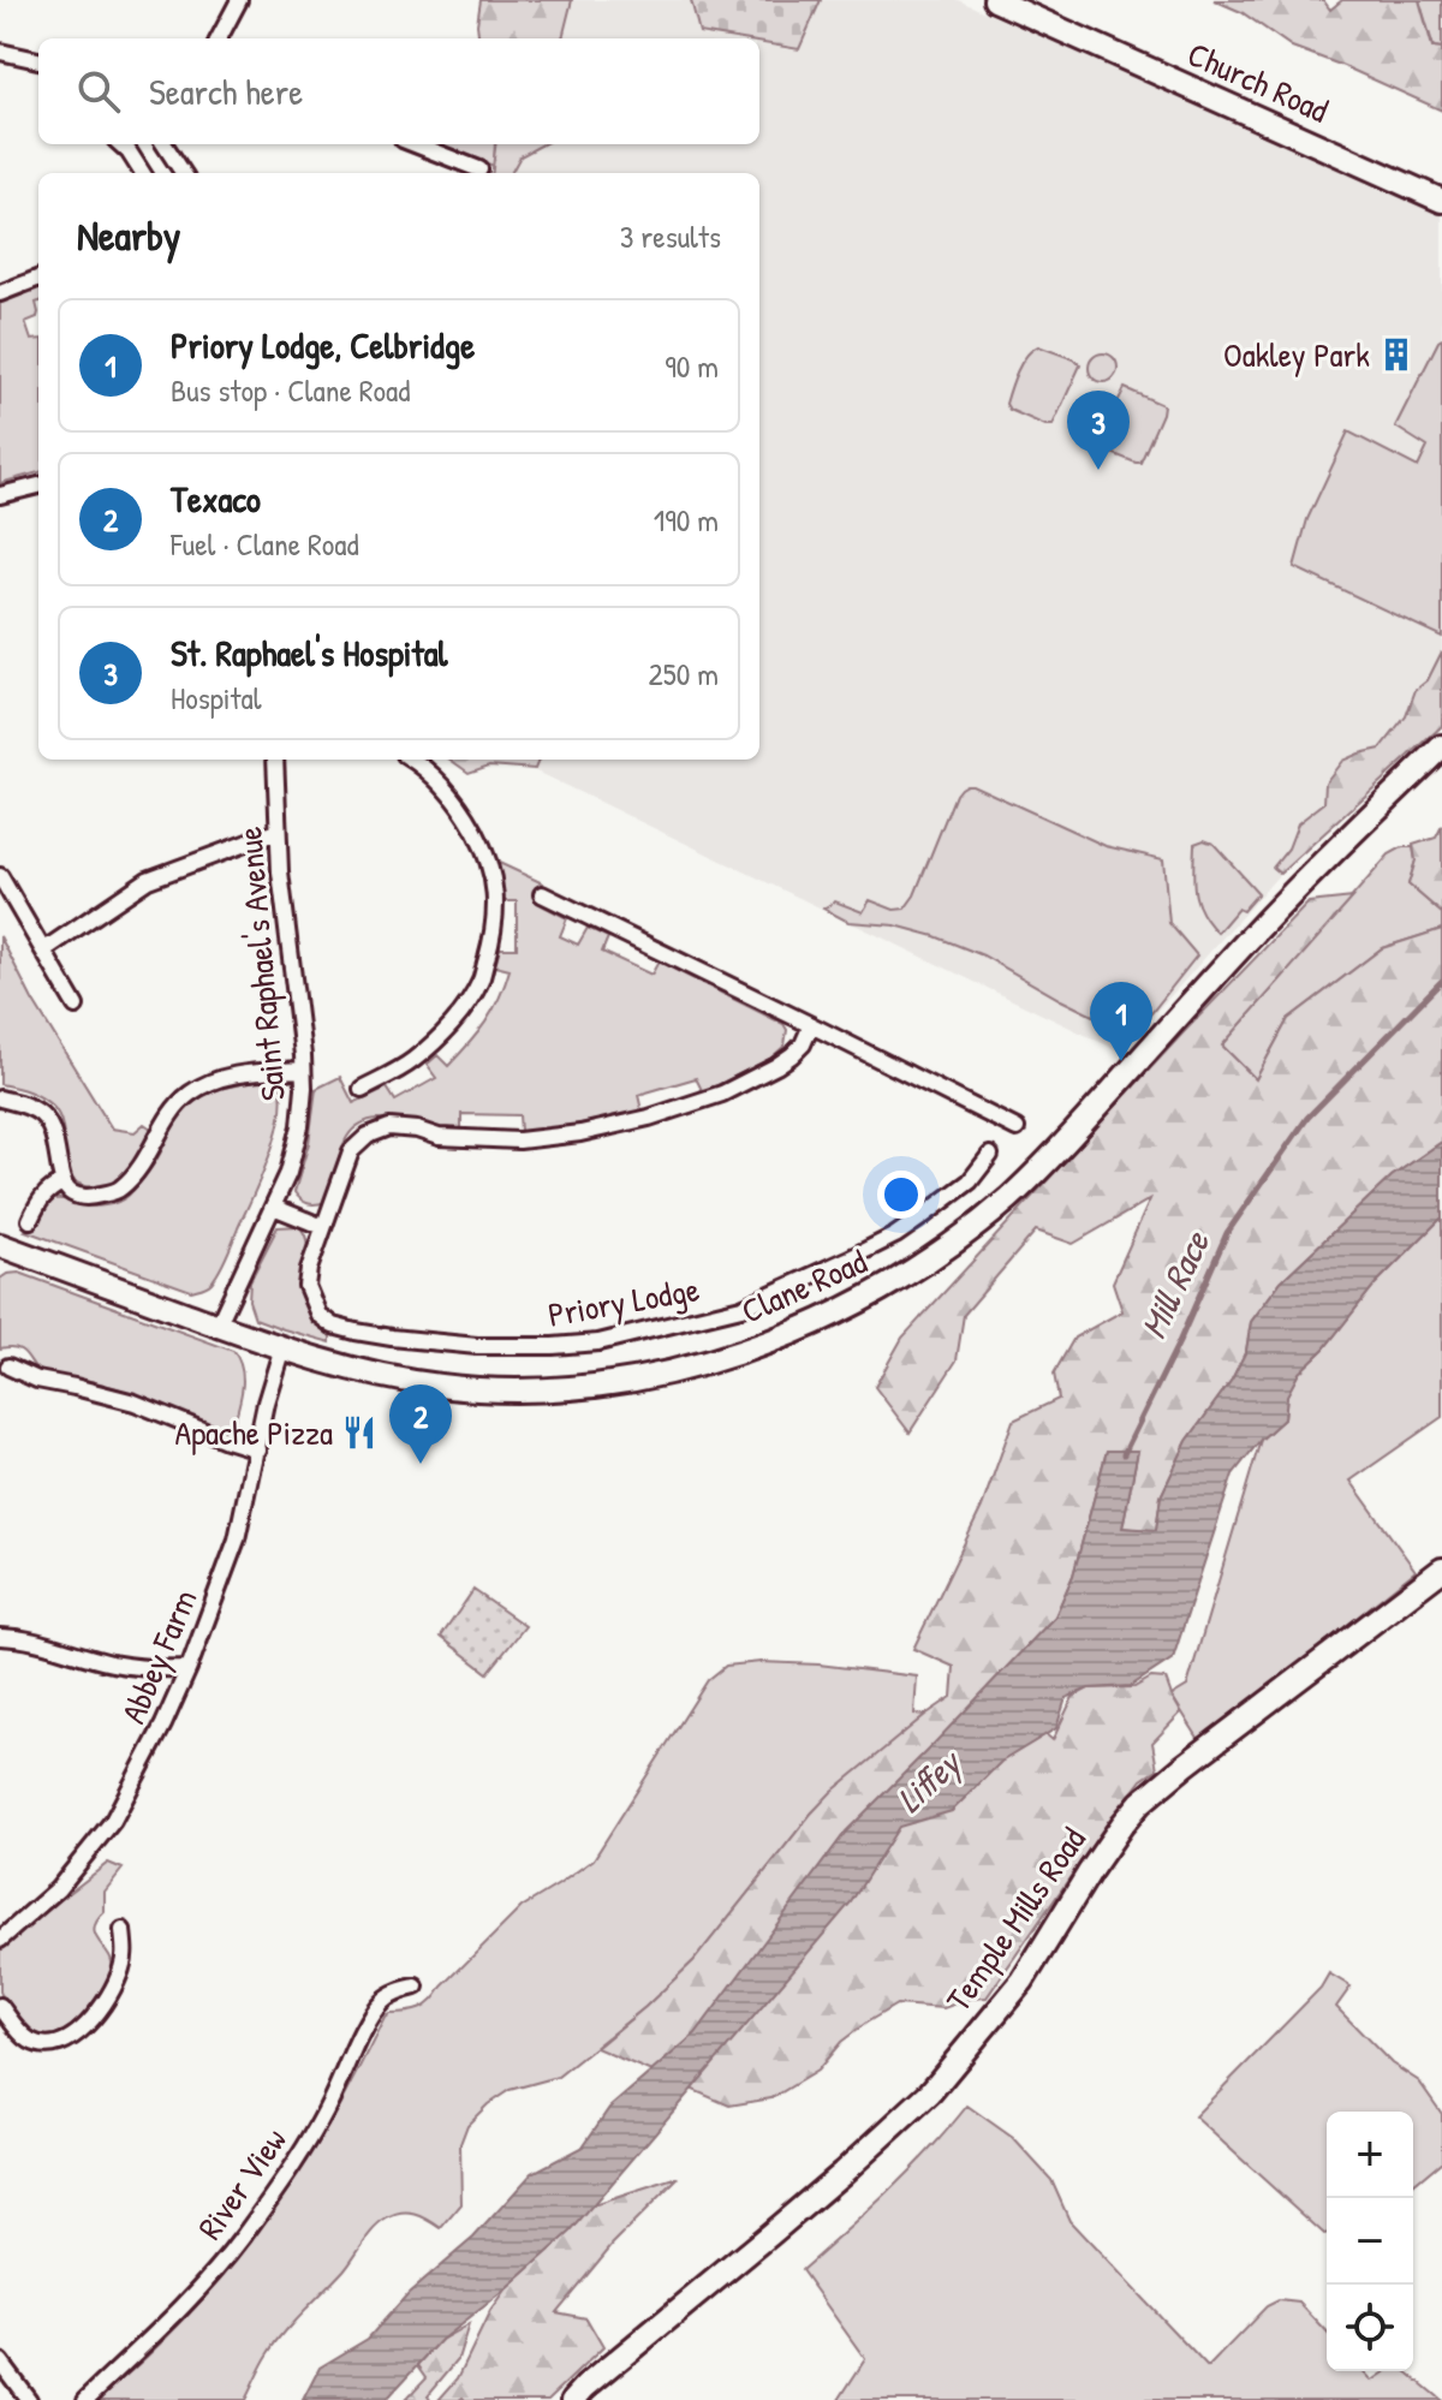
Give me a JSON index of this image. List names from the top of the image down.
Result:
{
  "streets": {
    "main road": ["Church Road", "Clane Road", "Temple Mills Road"],
    "street": [
      "Saint Raphael's Avenue",
      "Priory Lodge",
      "Abbey Farm",
      "River View"
    ]
  },
  "crossings": [
    ["Saint Raphael's Avenue", "Clane Road"],
    ["Clane Road", "Abbey Farm"]
  ],
  "water": ["Mill Race", "Liffey"],
  "places": {
    "building": ["Oakley Park"],
    "restaurant": ["Apache Pizza"]
  },
  "page": {
    "search": "Search here",
    "heading": ["Nearby", "3 results"],
    "list": [
      {
        "mark": "1",
        "name": "Priory Lodge, Celbridge",
        "note": "Bus stop · Clane Road",
        "value": "90 m"
      },
      {
        "mark": "2",
        "name": "Texaco",
        "note": "Fuel · Clane Road",
        "value": "190 m"
      },
      {
        "mark": "3",
        "name": "St. Raphael's Hospital",
        "note": "Hospital",
        "value": "250 m"
      }
    ],
    "pins": ["3", "1", "2"],
    "map_buttons": ["+", "−"]
  }
}
